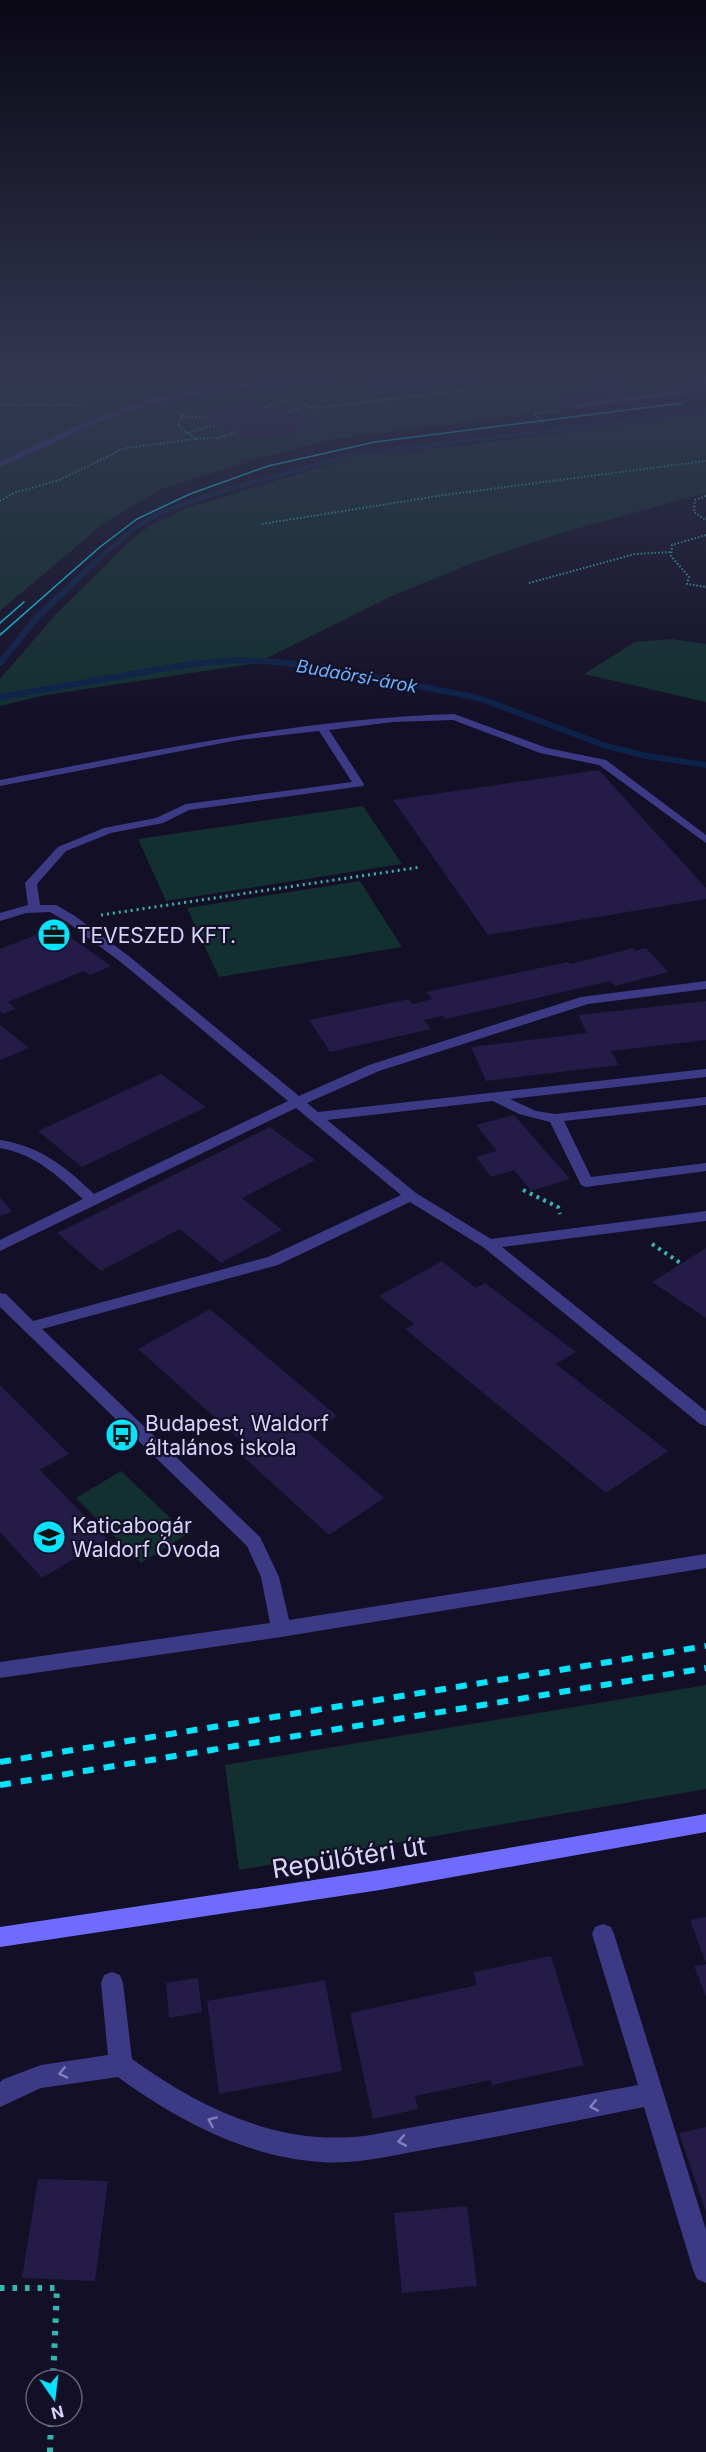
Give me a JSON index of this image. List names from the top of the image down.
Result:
{
  "streets": {
    "street": ["Repülőtéri út"]
  },
  "water": ["Budaörsi-árok"],
  "places": {
    "office": ["TEVESZED KFT."],
    "bus stop": ["Budapest, Waldorf általános iskola"],
    "school or university": ["Katicabogár Waldorf Óvoda"]
  },
  "north": "bottom"
}
